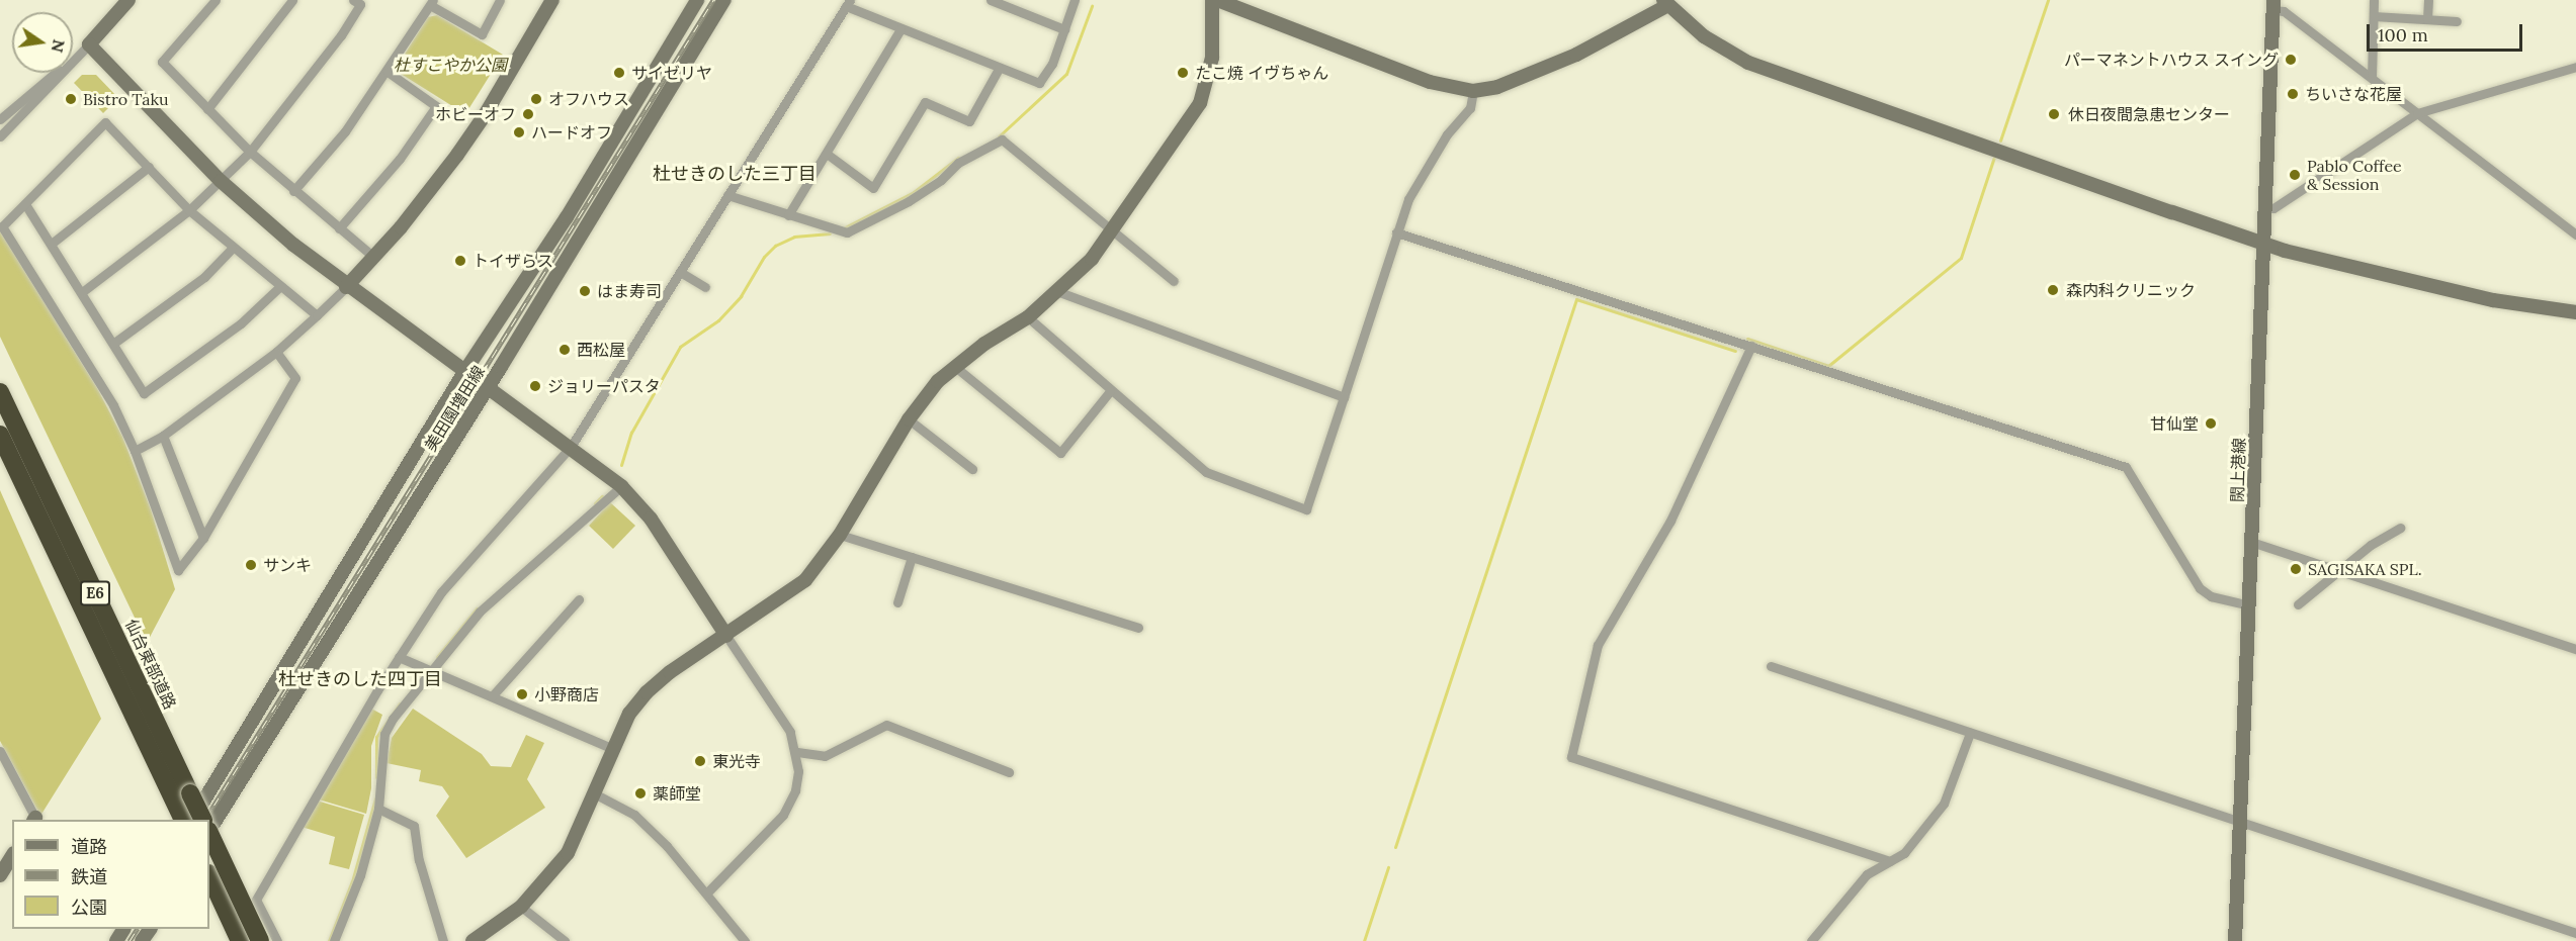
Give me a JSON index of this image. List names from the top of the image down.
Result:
{
  "streets": {
    "highway": ["E6", "仙台東部道路"],
    "street": ["美田園増田線", "閖上港線"]
  },
  "crossings": [
    ["美田園増田線", "E6"]
  ],
  "districts": ["杜せきのした三丁目", "杜せきのした四丁目"],
  "parks": ["杜すこやか公園"],
  "places": [
    "パーマネントハウス スイング",
    "サイゼリヤ",
    "たこ焼 イヴちゃん",
    "ちいさな花屋",
    "Bistro Taku",
    "オフハウス",
    "ホビーオフ",
    "休日夜間急患センター",
    "ハードオフ",
    "Pablo Coffee & Session",
    "トイザらス",
    "森内科クリニック",
    "はま寿司",
    "西松屋",
    "ジョリーパスタ",
    "甘仙堂",
    "サンキ",
    "SAGISAKA SPL.",
    "小野商店",
    "東光寺",
    "薬師堂"
  ],
  "legend": ["道路", "鉄道", "公園"],
  "scale_bar": "100 m",
  "north": "right"
}
